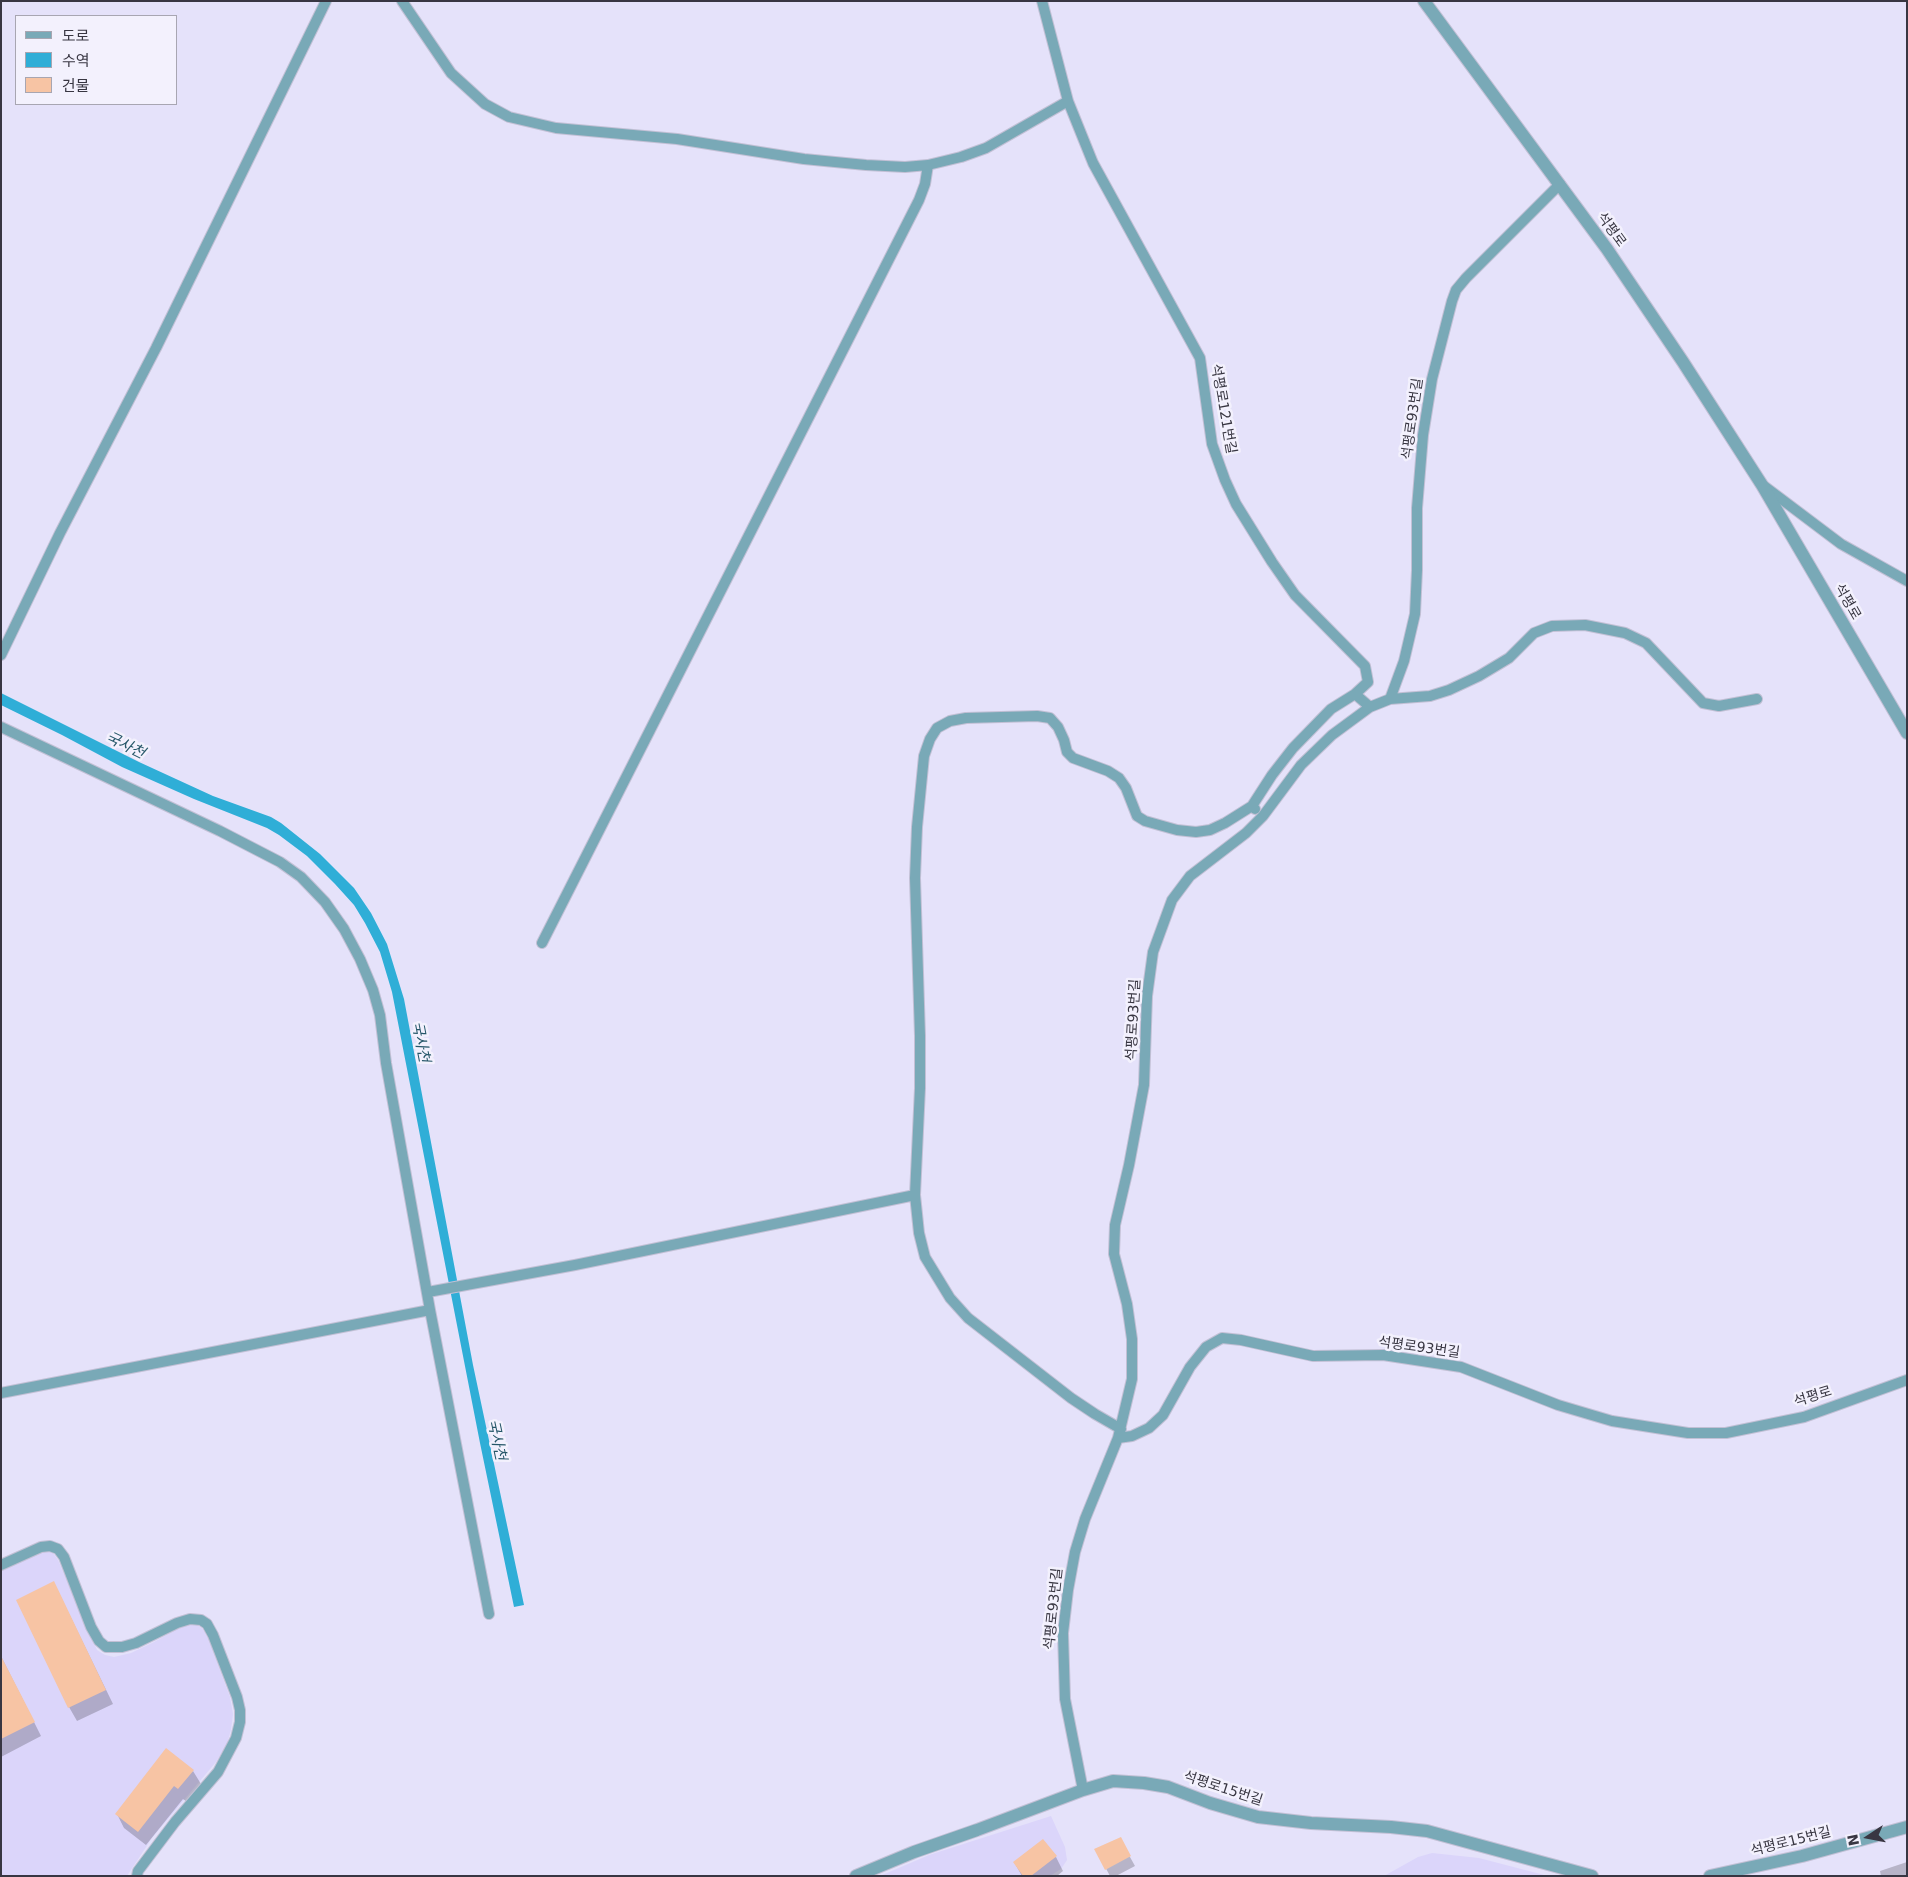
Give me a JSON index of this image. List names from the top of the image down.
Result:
{
  "streets": {
    "street": ["석평로", "석평로15번길"],
    "lane": ["석평로121번길", "석평로93번길"]
  },
  "crossings": [
    ["석평로", "석평로93번길"],
    ["석평로93번길", "석평로15번길"]
  ],
  "water": ["국사천"],
  "legend": ["도로", "수역", "건물"],
  "north": "left"
}
